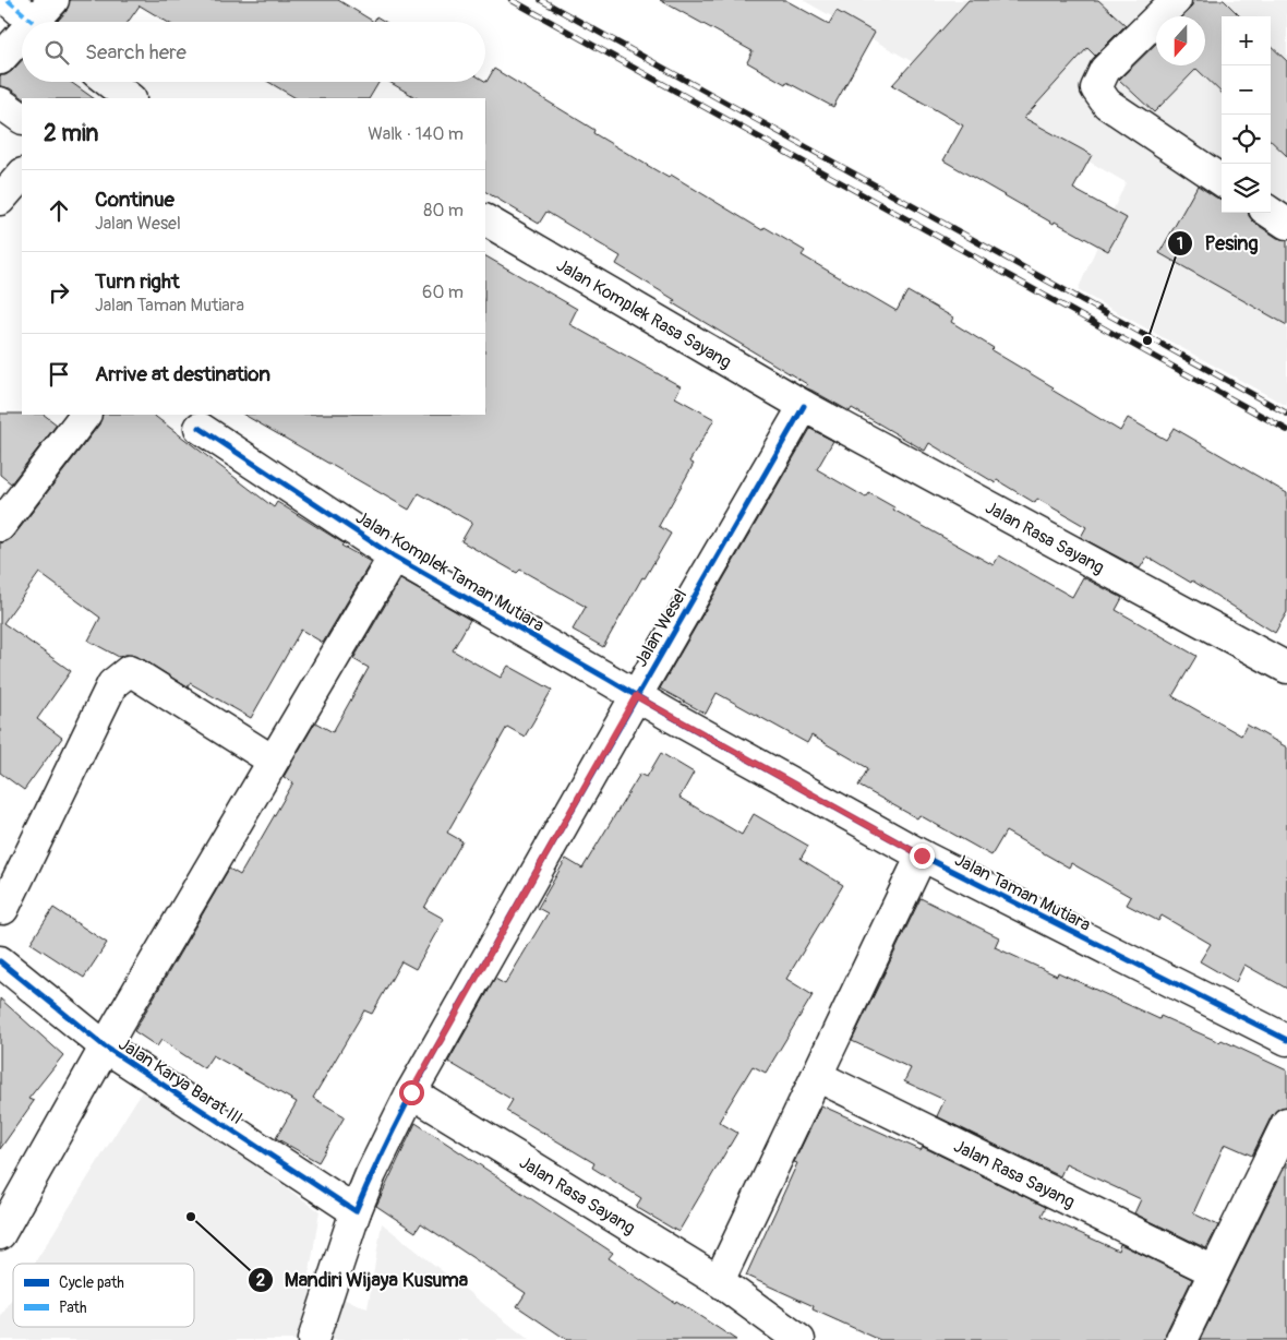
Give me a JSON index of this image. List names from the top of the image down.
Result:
{
  "streets": {
    "street": [
      "Jalan Komplek Rasa Sayang",
      "Jalan Rasa Sayang",
      "Jalan Komplek Taman Mutiara",
      "Jalan Wesel",
      "Jalan Taman Mutiara",
      "Jalan Karya Barat III"
    ]
  },
  "crossings": [
    ["Jalan Komplek Rasa Sayang", "Jalan Rasa Sayang"],
    ["Jalan Komplek Rasa Sayang", "Jalan Wesel"],
    ["Jalan Rasa Sayang", "Jalan Wesel"],
    ["Jalan Komplek Taman Mutiara", "Jalan Wesel"],
    ["Jalan Komplek Taman Mutiara", "Jalan Taman Mutiara"],
    ["Jalan Komplek Taman Mutiara", "Jalan Karya Barat III"],
    ["Jalan Wesel", "Jalan Taman Mutiara"],
    ["Jalan Wesel", "Jalan Karya Barat III"]
  ],
  "places": ["Pesing", "Mandiri Wijaya Kusuma"],
  "legend": ["Cycle path", "Path"],
  "north": "bottom",
  "page": {
    "map_buttons": ["+", "−"],
    "search": "Search here",
    "heading": ["2 min", "Walk · 140 m"],
    "list": [
      ["Continue", "Jalan Wesel", "80 m"],
      ["Turn right", "Jalan Taman Mutiara", "60 m"],
      "Arrive at destination"
    ]
  }
}
